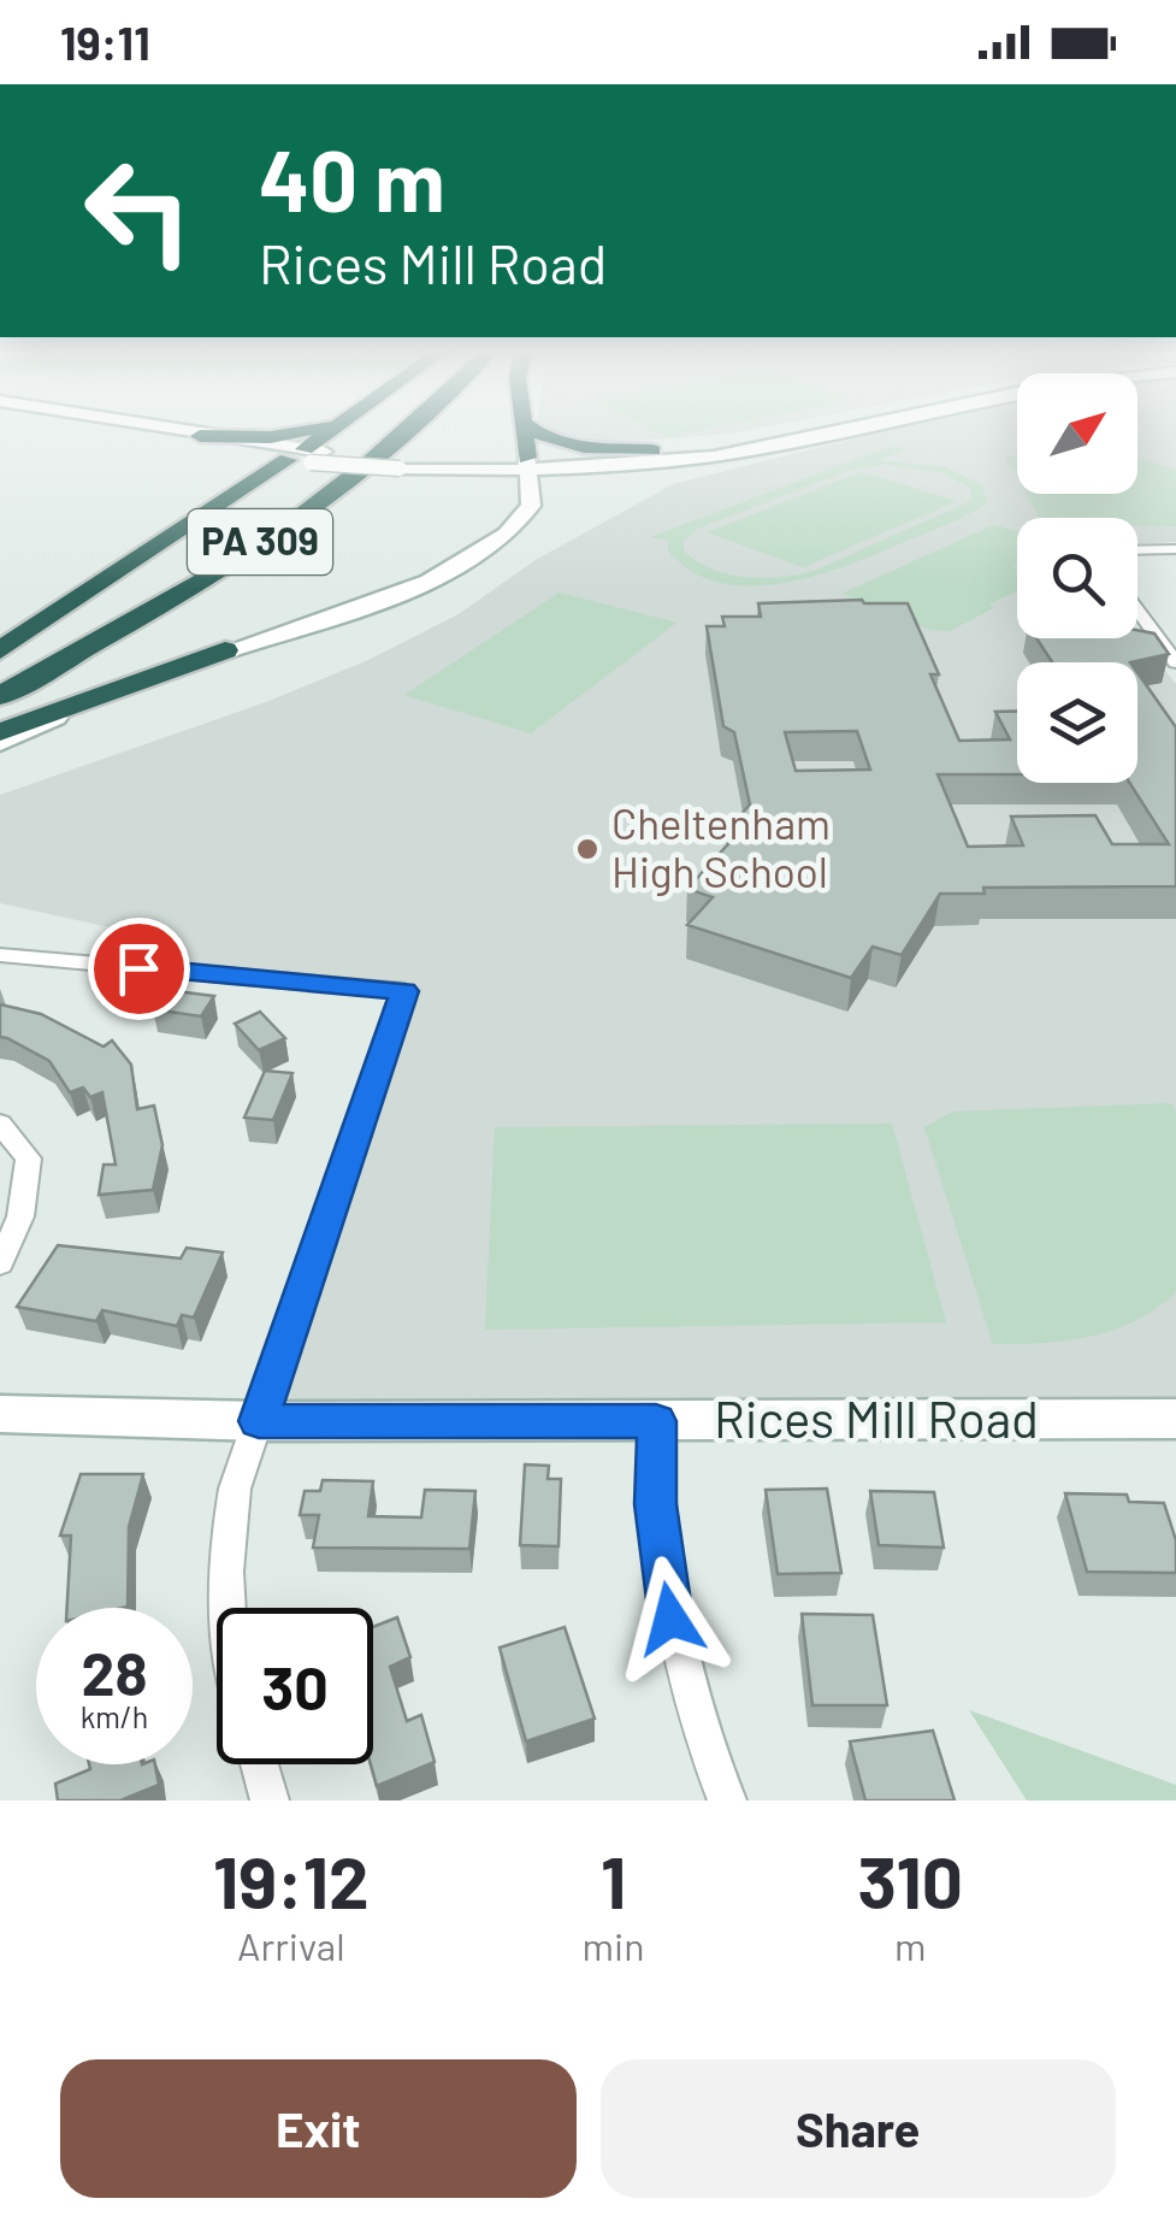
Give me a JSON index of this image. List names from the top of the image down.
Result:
{
  "streets": {
    "highway": ["PA 309"],
    "main road": ["Rices Mill Road"]
  },
  "places": ["Cheltenham High School"],
  "north": "top right",
  "page": {
    "status": "19:11",
    "turn": ["40 m", "Rices Mill Road"],
    "speed": "28 km/h",
    "limit": "30",
    "eta": [
      "19:12",
      "Arrival",
      "1",
      "min",
      "310",
      "m"
    ],
    "buttons": ["Exit", "Share"]
  }
}
